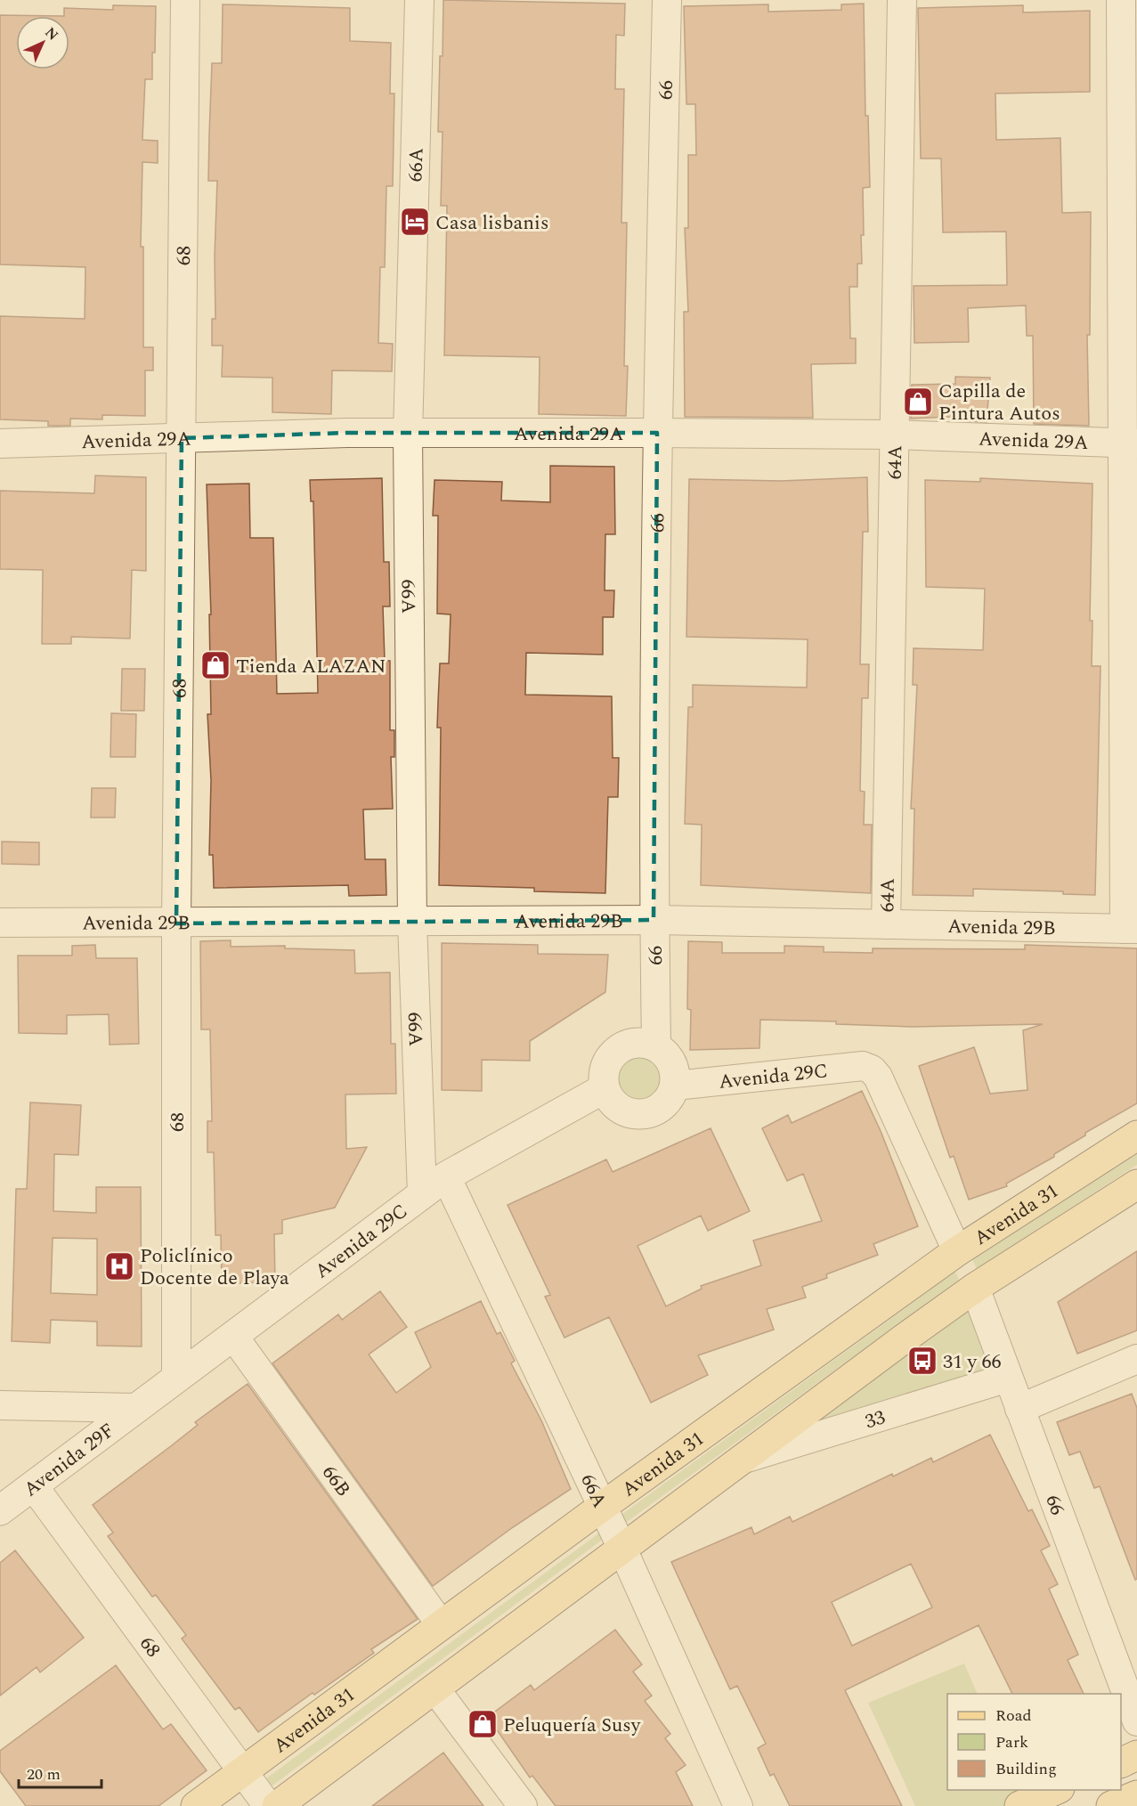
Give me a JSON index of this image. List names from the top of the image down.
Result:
{
  "streets": {
    "main road": ["Avenida 31"],
    "street": [
      "66",
      "66A",
      "68",
      "Avenida 29A",
      "64A",
      "Avenida 29B",
      "Avenida 29C",
      "33",
      "Avenida 29F",
      "66B"
    ]
  },
  "crossings": [
    ["66", "Avenida 29A"],
    ["66", "Avenida 29B"],
    ["66", "Avenida 29C"],
    ["66", "Avenida 31"],
    ["66", "33"],
    ["66A", "Avenida 29A"],
    ["66A", "Avenida 29B"],
    ["66A", "Avenida 29C"],
    ["66A", "Avenida 31"],
    ["68", "Avenida 29A"],
    ["68", "Avenida 29B"],
    ["68", "Avenida 29C"],
    ["68", "Avenida 31"],
    ["68", "Avenida 29F"],
    ["Avenida 29A", "64A"],
    ["64A", "Avenida 29B"],
    ["Avenida 29C", "Avenida 31"],
    ["Avenida 29C", "Avenida 29F"],
    ["Avenida 29C", "66B"],
    ["Avenida 31", "33"],
    ["Avenida 31", "66B"]
  ],
  "places": {
    "hotel": ["Casa lisbanis"],
    "shop": ["Capilla de Pintura Autos", "Tienda ALAZAN", "Peluquería Susy"],
    "hospital": ["Policlínico Docente de Playa"],
    "bus stop": ["31 y 66"]
  },
  "legend": ["Road", "Park", "Building"],
  "scale_bar": "20 m",
  "north": "top right"
}
